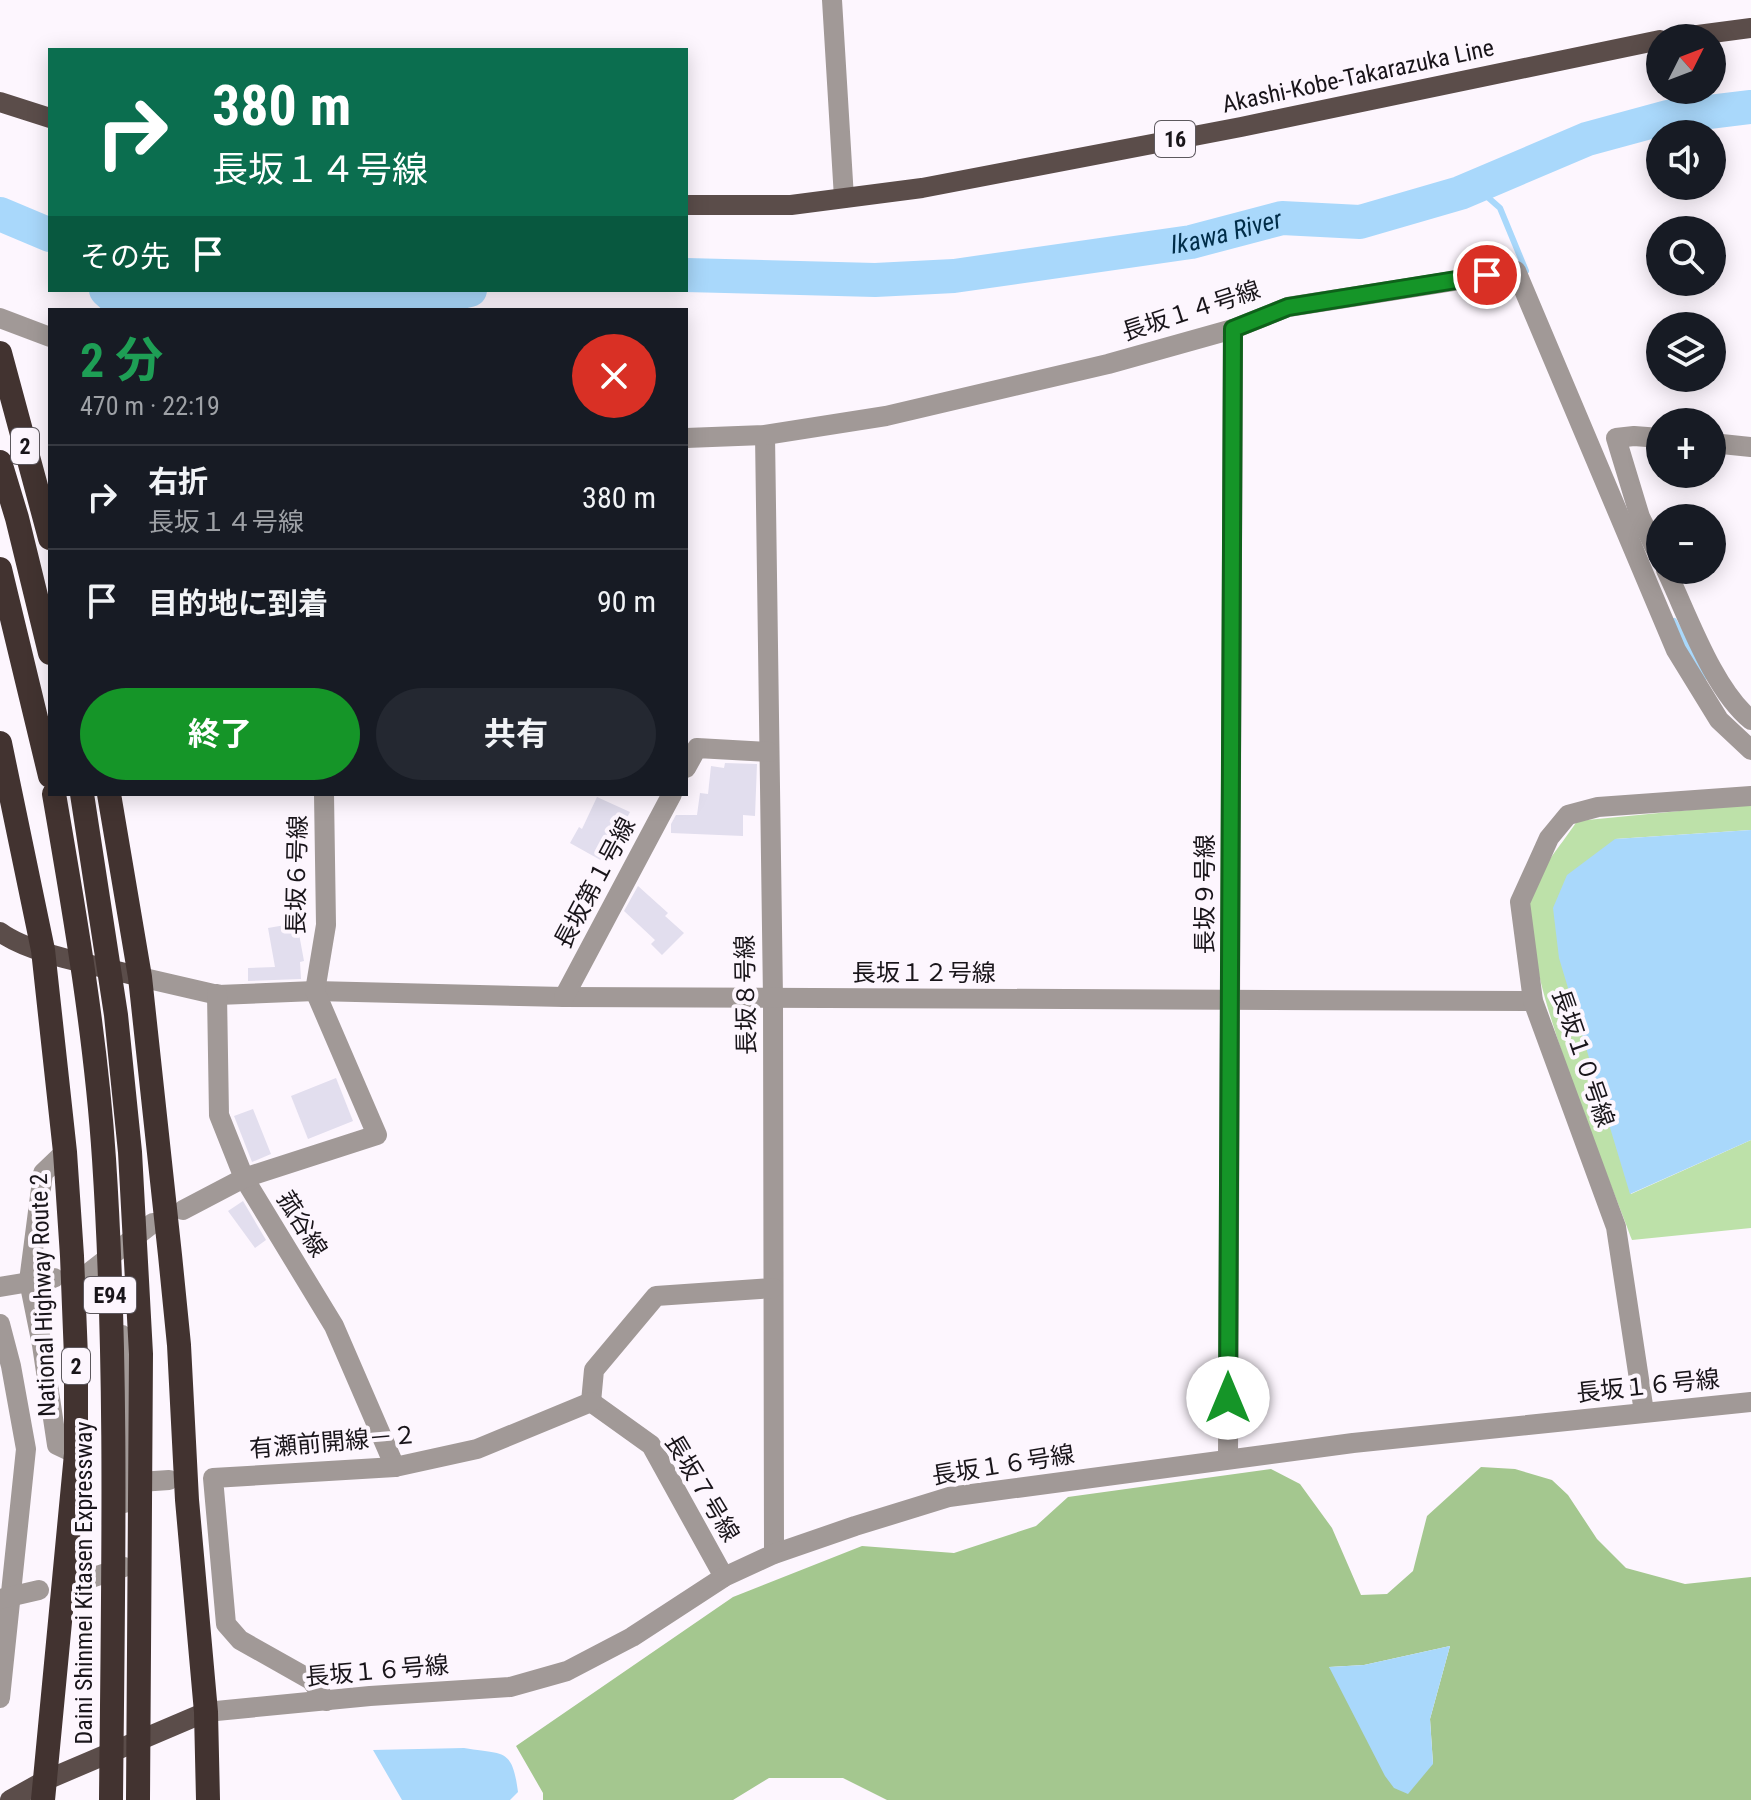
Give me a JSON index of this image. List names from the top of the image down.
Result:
{
  "streets": {
    "highway": [
      "2",
      "National Highway Route 2",
      "E94",
      "Daini Shinmei Kitasen Expressway"
    ],
    "main road": ["Akashi-Kobe-Takarazuka Line", "16"],
    "street": [
      "長坂１４号線",
      "長坂６号線",
      "長坂第１号線",
      "長坂９号線",
      "長坂１２号線",
      "長坂８号線",
      "長坂１０号線",
      "菰谷線",
      "長坂１６号線",
      "有瀬前開線－２",
      "長坂７号線"
    ]
  },
  "crossings": [
    ["長坂１４号線", "長坂９号線"],
    ["長坂１４号線", "長坂８号線"],
    ["長坂６号線", "長坂１２号線"],
    ["長坂第１号線", "長坂１２号線"],
    ["長坂９号線", "長坂１２号線"],
    ["長坂９号線", "長坂１６号線"],
    ["長坂１２号線", "長坂８号線"],
    ["長坂１２号線", "長坂１０号線"],
    ["長坂１２号線", "菰谷線"],
    ["長坂８号線", "長坂１６号線"],
    ["長坂１０号線", "長坂１６号線"],
    ["菰谷線", "有瀬前開線－２"],
    ["長坂１６号線", "有瀬前開線－２"],
    ["長坂１６号線", "長坂７号線"],
    ["有瀬前開線－２", "長坂７号線"]
  ],
  "water": ["Ikawa River"],
  "north": "top right",
  "page": {
    "map_buttons": ["+", "−"],
    "turn": ["380 m", "長坂１４号線"],
    "then": "その先",
    "heading": ["2 分", "470 m · 22:19"],
    "list": [
      {
        "name": "右折",
        "note": "長坂１４号線",
        "value": "380 m"
      },
      {
        "name": "目的地に到着",
        "value": "90 m"
      }
    ],
    "buttons": ["終了", "共有"]
  }
}
